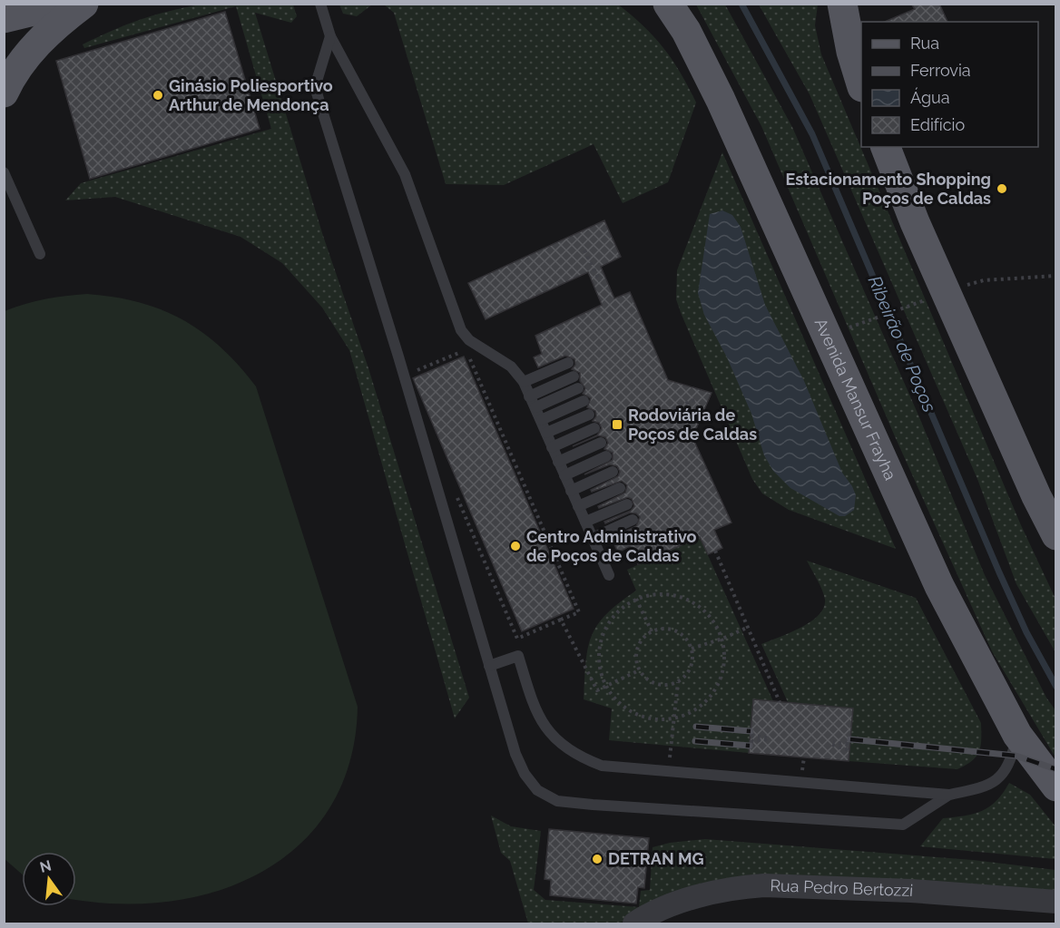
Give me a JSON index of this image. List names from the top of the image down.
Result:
{
  "streets": {
    "main road": ["Avenida Mansur Frayha"],
    "street": ["Rua Pedro Bertozzi"]
  },
  "water": ["Ribeirão de Poços"],
  "places": {
    "other": [
      "Ginásio Poliesportivo Arthur de Mendonça",
      "Estacionamento Shopping Poços de Caldas",
      "Centro Administrativo de Poços de Caldas",
      "DETRAN MG"
    ],
    "transit": ["Rodoviária de Poços de Caldas"]
  },
  "legend": [
    "Rua",
    "Ferrovia",
    "Água",
    "Edifício"
  ],
  "north": "top"
}
